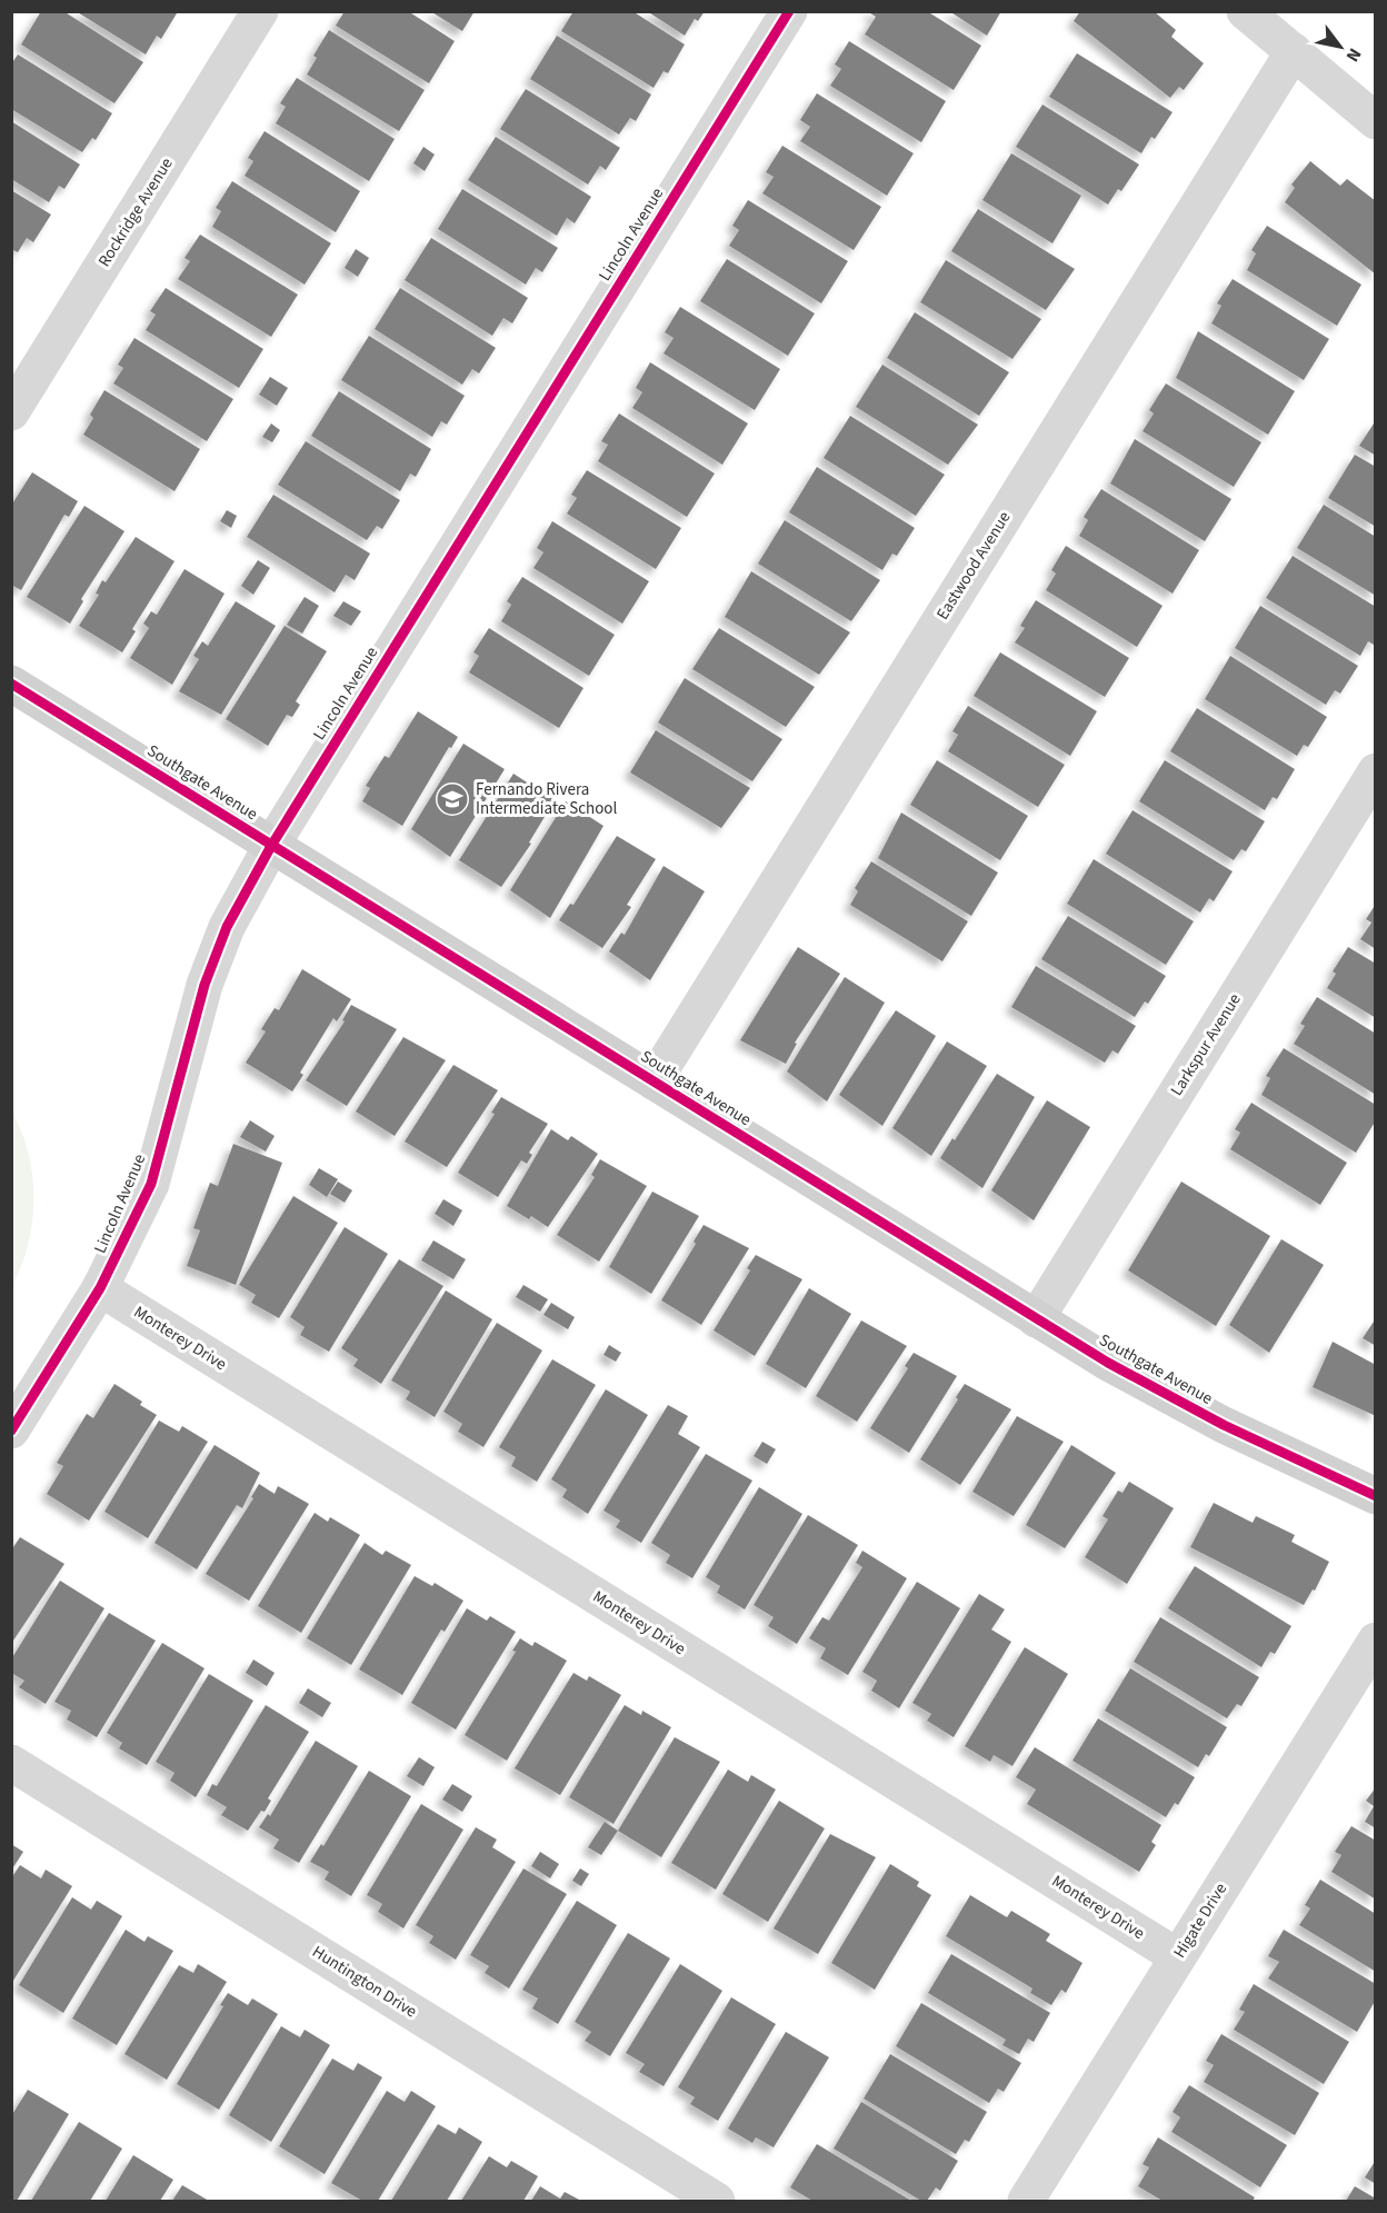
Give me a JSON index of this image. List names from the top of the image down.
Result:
{
  "streets": {
    "street": [
      "Rockridge Avenue",
      "Lincoln Avenue",
      "Eastwood Avenue",
      "Southgate Avenue",
      "Larkspur Avenue",
      "Monterey Drive",
      "Higate Drive",
      "Huntington Drive"
    ]
  },
  "crossings": [
    ["Lincoln Avenue", "Southgate Avenue"],
    ["Lincoln Avenue", "Monterey Drive"],
    ["Eastwood Avenue", "Southgate Avenue"],
    ["Southgate Avenue", "Larkspur Avenue"],
    ["Monterey Drive", "Higate Drive"]
  ],
  "places": {
    "school or university": ["Fernando Rivera Intermediate School"]
  },
  "north": "bottom right"
}
